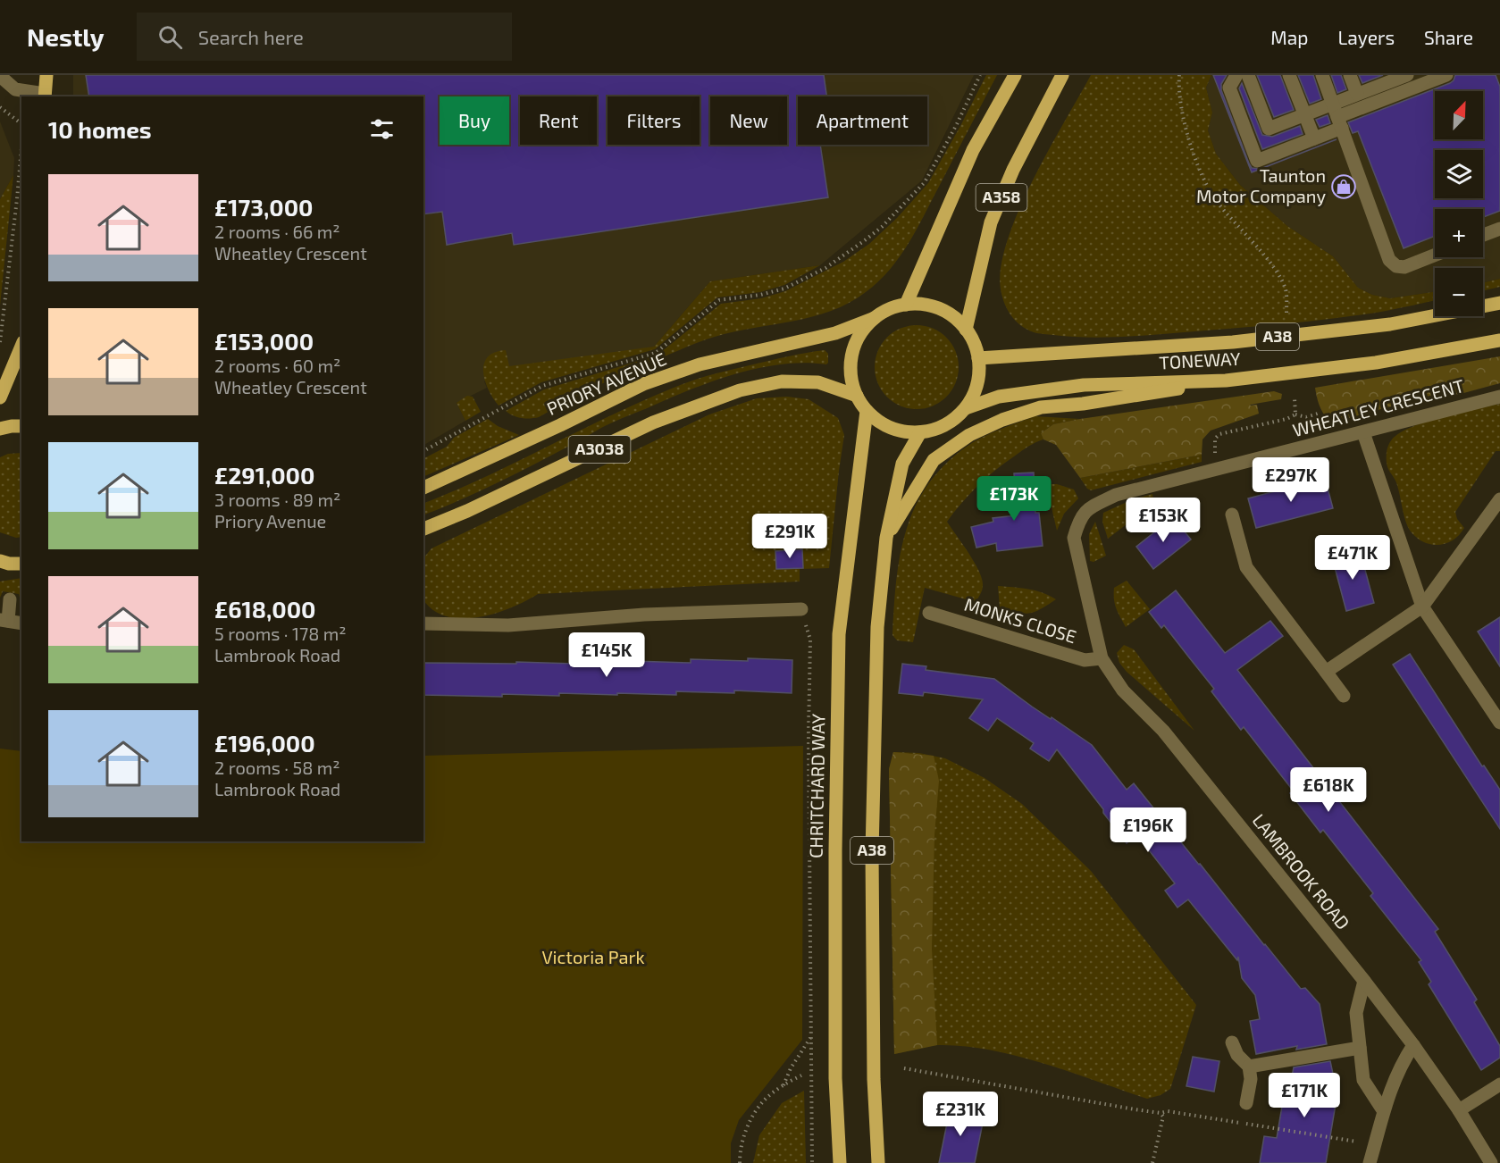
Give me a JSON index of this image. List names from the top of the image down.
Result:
{
  "streets": {
    "main road": [
      "A358",
      "A38",
      "TONEWAY",
      "PRIORY AVENUE",
      "A3038",
      "CHRITCHARD WAY"
    ],
    "street": ["WHEATLEY CRESCENT", "MONKS CLOSE", "LAMBROOK ROAD"]
  },
  "crossings": [
    ["A358", "A38"],
    ["A358", "TONEWAY"],
    ["A358", "PRIORY AVENUE"],
    ["A358", "A3038"],
    ["A358", "CHRITCHARD WAY"],
    ["A38", "TONEWAY"],
    ["A38", "PRIORY AVENUE"],
    ["A38", "A3038"],
    ["A38", "CHRITCHARD WAY"],
    ["TONEWAY", "PRIORY AVENUE"],
    ["TONEWAY", "A3038"],
    ["TONEWAY", "CHRITCHARD WAY"],
    ["PRIORY AVENUE", "A3038"],
    ["PRIORY AVENUE", "CHRITCHARD WAY"],
    ["WHEATLEY CRESCENT", "LAMBROOK ROAD"],
    ["A3038", "CHRITCHARD WAY"],
    ["MONKS CLOSE", "LAMBROOK ROAD"]
  ],
  "parks": ["Victoria Park"],
  "places": {
    "shop": ["Taunton Motor Company"]
  },
  "north": "top right",
  "page": {
    "header": "Nestly",
    "search": "Search here",
    "nav": ["Map", "Layers", "Share"],
    "map_buttons": ["+", "−"],
    "chip": [
      "Buy",
      "Rent",
      "Filters",
      "New",
      "Apartment"
    ],
    "heading": "10 homes",
    "list": [
      {
        "name": "£173,000",
        "note": "2 rooms · 66 m² · Wheatley Crescent"
      },
      {
        "name": "£153,000",
        "note": "2 rooms · 60 m² · Wheatley Crescent"
      },
      {
        "name": "£291,000",
        "note": "3 rooms · 89 m² · Priory Avenue"
      },
      {
        "name": "£618,000",
        "note": "5 rooms · 178 m² · Lambrook Road"
      },
      {
        "name": "£196,000",
        "note": "2 rooms · 58 m² · Lambrook Road"
      }
    ],
    "price": [
      "£297K",
      "£173K",
      "£153K",
      "£291K",
      "£471K",
      "£145K",
      "£618K",
      "£196K",
      "£171K",
      "£231K"
    ]
  }
}
